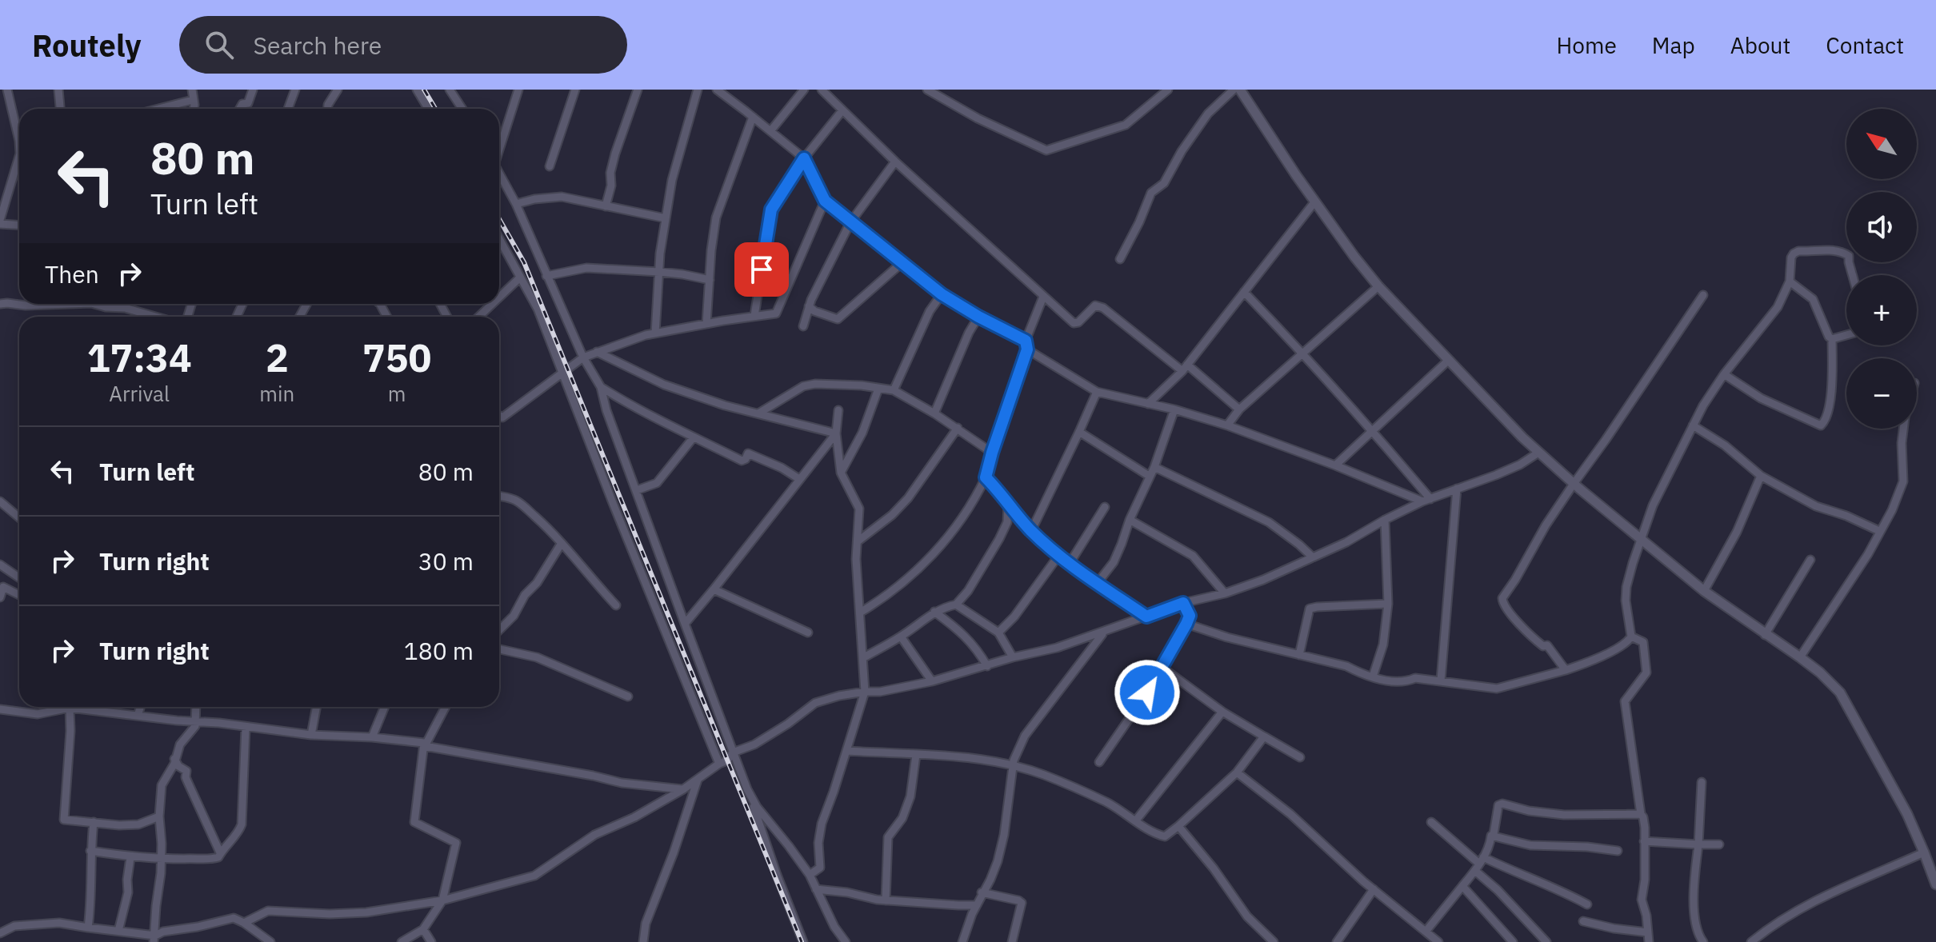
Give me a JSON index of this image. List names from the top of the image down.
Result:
{
  "north": "top left",
  "page": {
    "header": "Routely",
    "search": "Search here",
    "nav": [
      "Home",
      "Map",
      "About",
      "Contact"
    ],
    "map_buttons": ["+", "−"],
    "turn": ["80 m", "Turn left"],
    "then": "Then",
    "eta": [
      "17:34",
      "Arrival",
      "2",
      "min",
      "750",
      "m"
    ],
    "list": [
      {
        "name": "Turn left",
        "value": "80 m"
      },
      {
        "name": "Turn right",
        "value": "30 m"
      },
      {
        "name": "Turn right",
        "value": "180 m"
      }
    ]
  }
}
